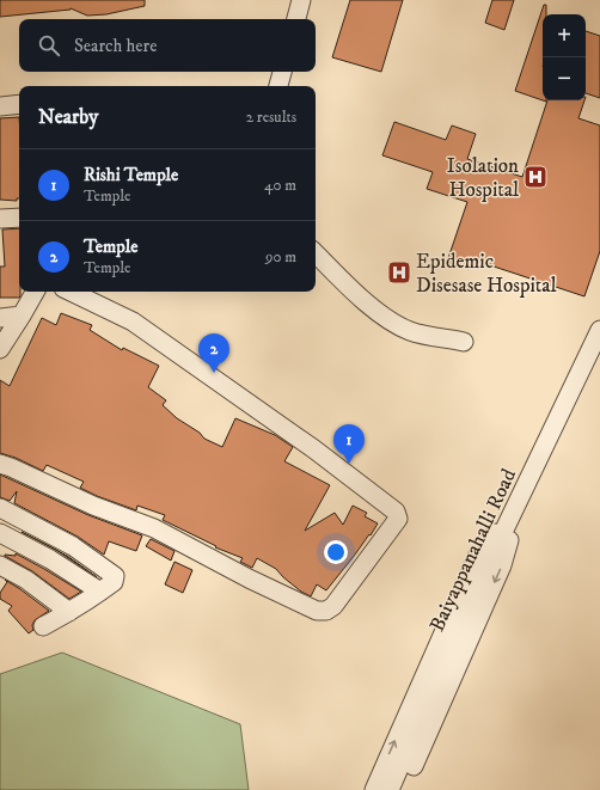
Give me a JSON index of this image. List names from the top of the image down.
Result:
{
  "streets": {
    "street": ["Baiyappanahalli Road"]
  },
  "places": {
    "hospital": ["Isolation Hospital", "Epidemic Disesase Hospital"]
  },
  "page": {
    "map_buttons": ["+", "−"],
    "search": "Search here",
    "heading": ["Nearby", "2 results"],
    "list": [
      {
        "mark": "1",
        "name": "Rishi Temple",
        "note": "Temple",
        "value": "40 m"
      },
      {
        "mark": "2",
        "name": "Temple",
        "note": "Temple",
        "value": "90 m"
      }
    ],
    "pins": ["2", "1"]
  }
}
